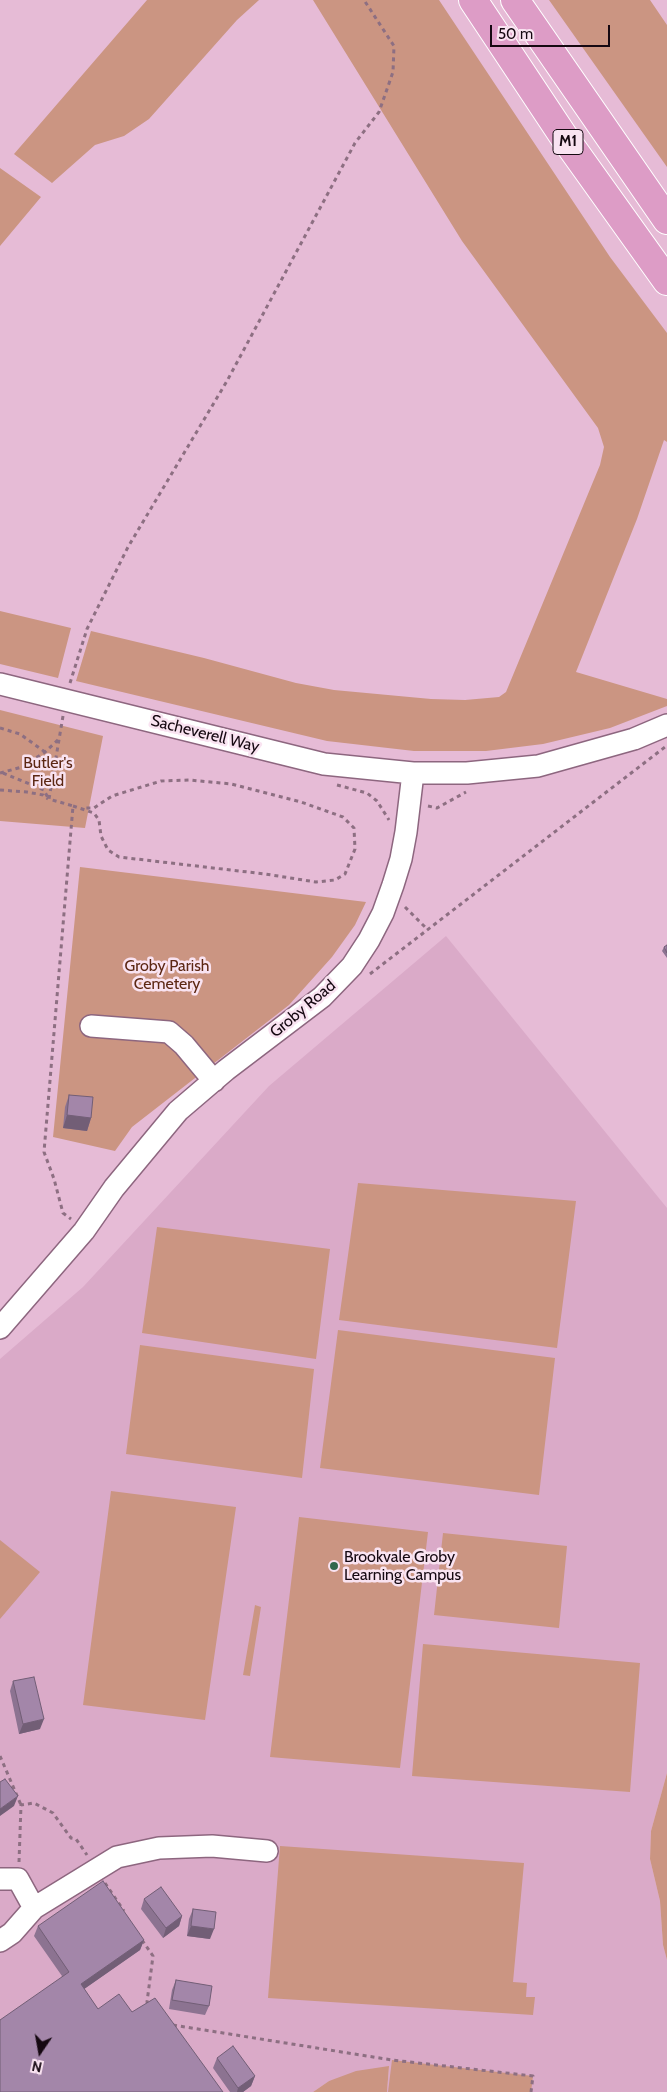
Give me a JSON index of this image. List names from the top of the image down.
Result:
{
  "streets": {
    "highway": ["M1"],
    "street": ["Sacheverell Way", "Groby Road"]
  },
  "crossings": [
    ["Sacheverell Way", "Groby Road"]
  ],
  "parks": ["Butler's Field", "Groby Parish Cemetery"],
  "places": ["Brookvale Groby Learning Campus"],
  "scale_bar": "50 m",
  "north": "bottom"
}
